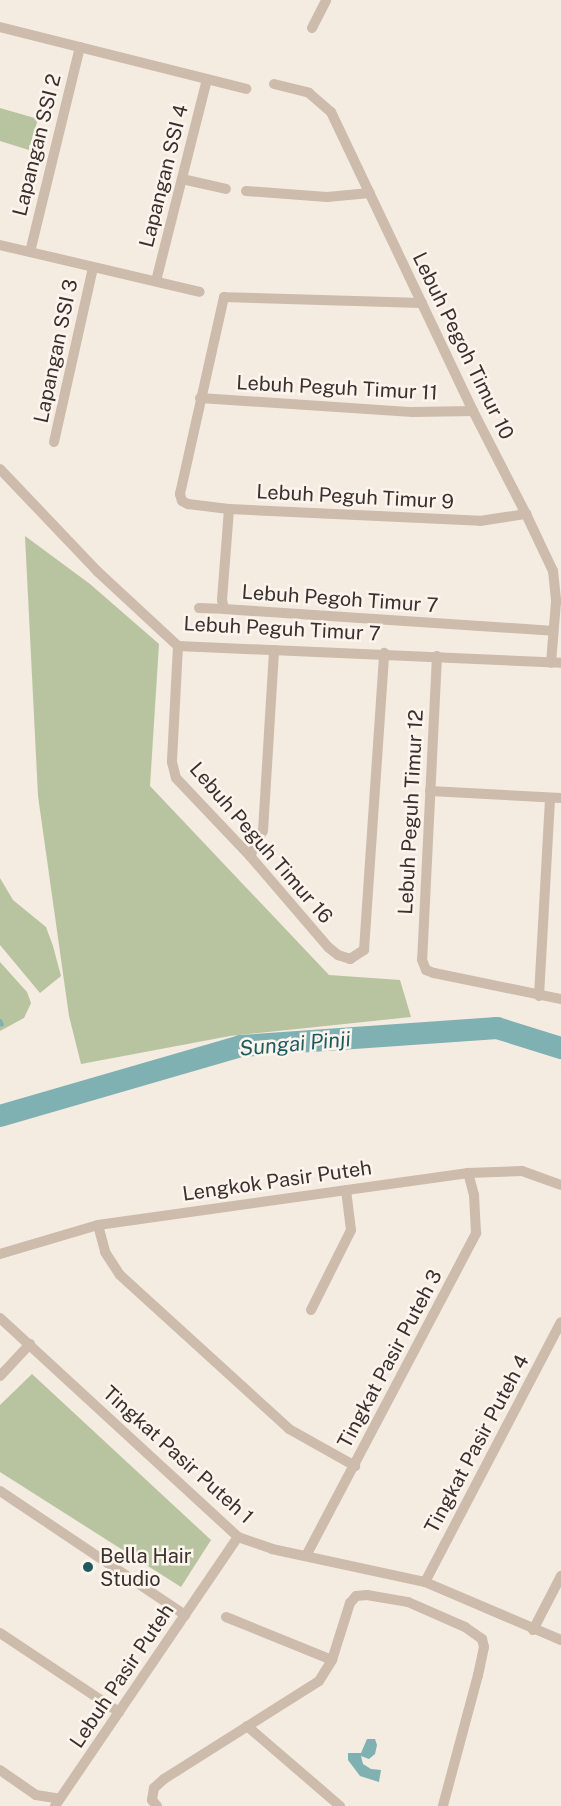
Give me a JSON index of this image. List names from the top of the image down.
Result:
{
  "streets": {
    "street": [
      "Lapangan SSI 2",
      "Lapangan SSI 4",
      "Lebuh Pegoh Timur 10",
      "Lapangan SSI 3",
      "Lebuh Peguh Timur 11",
      "Lebuh Peguh Timur 9",
      "Lebuh Pegoh Timur 7",
      "Lebuh Peguh Timur 7",
      "Lebuh Peguh Timur 12",
      "Lebuh Peguh Timur 16",
      "Lengkok Pasir Puteh",
      "Tingkat Pasir Puteh 3",
      "Tingkat Pasir Puteh 4",
      "Tingkat Pasir Puteh 1",
      "Lebuh Pasir Puteh"
    ]
  },
  "crossings": [
    ["Lebuh Pegoh Timur 10", "Lebuh Peguh Timur 11"],
    ["Lebuh Pegoh Timur 10", "Lebuh Peguh Timur 9"],
    ["Lebuh Pegoh Timur 10", "Lebuh Pegoh Timur 7"],
    ["Lebuh Pegoh Timur 10", "Lebuh Peguh Timur 7"],
    ["Lebuh Peguh Timur 11", "Lebuh Peguh Timur 9"],
    ["Lebuh Peguh Timur 9", "Lebuh Pegoh Timur 7"],
    ["Lebuh Peguh Timur 7", "Lebuh Peguh Timur 12"],
    ["Lebuh Peguh Timur 7", "Lebuh Peguh Timur 16"],
    ["Lebuh Peguh Timur 12", "Lebuh Peguh Timur 16"],
    ["Lengkok Pasir Puteh", "Tingkat Pasir Puteh 3"],
    ["Tingkat Pasir Puteh 3", "Tingkat Pasir Puteh 1"],
    ["Tingkat Pasir Puteh 4", "Tingkat Pasir Puteh 1"],
    ["Tingkat Pasir Puteh 1", "Lebuh Pasir Puteh"]
  ],
  "water": ["Sungai Pinji"],
  "places": ["Bella Hair Studio"]
}
